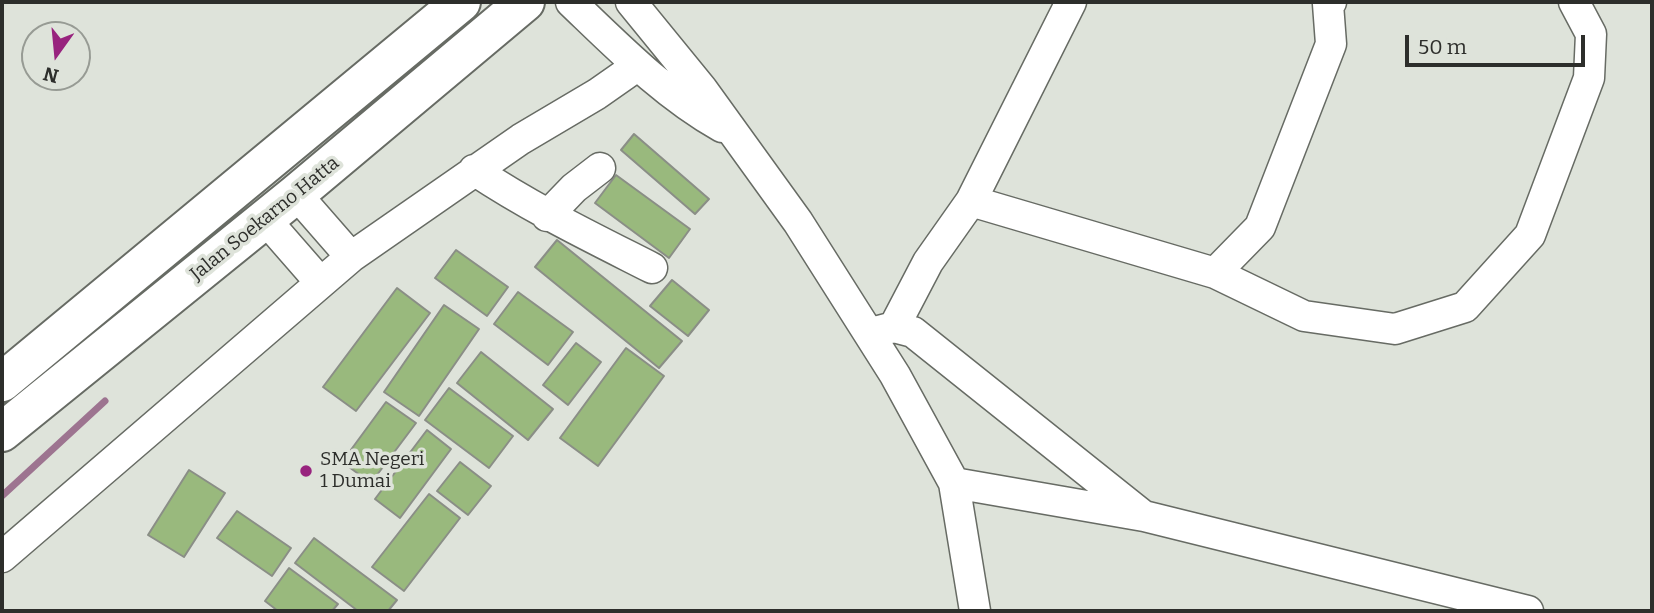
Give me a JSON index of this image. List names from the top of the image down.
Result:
{
  "streets": {
    "highway": ["Jalan Soekarno Hatta"]
  },
  "places": ["SMA Negeri 1 Dumai"],
  "scale_bar": "50 m",
  "north": "bottom"
}
